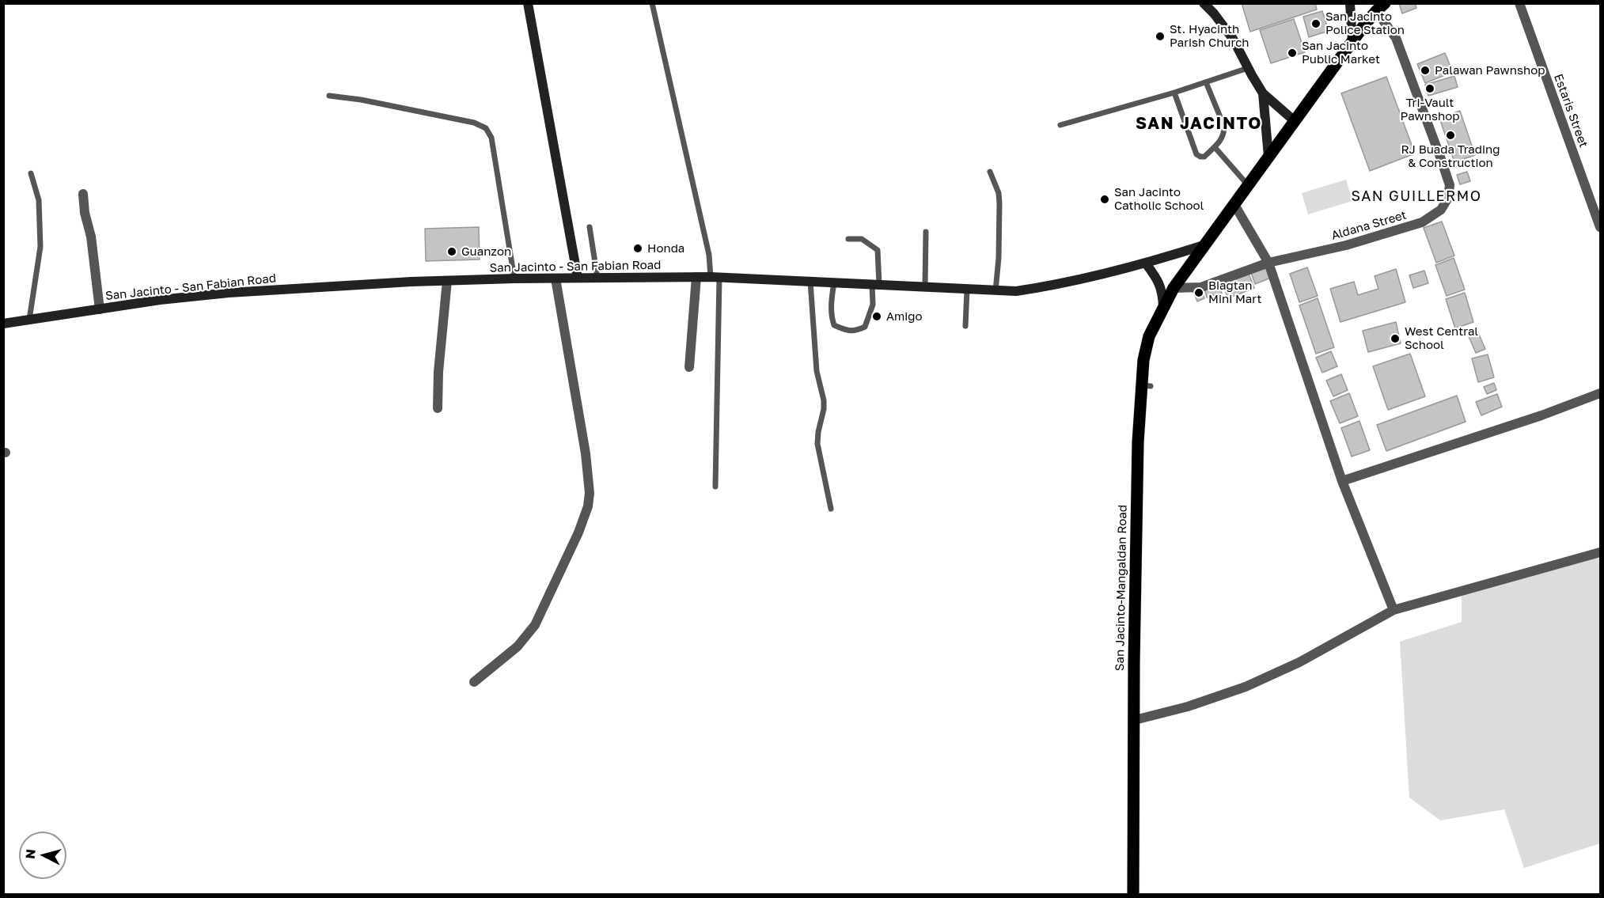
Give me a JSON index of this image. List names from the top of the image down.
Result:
{
  "streets": {
    "main road": ["San Jacinto - San Fabian Road", "San Jacinto-Mangaldan Road"],
    "street": ["Estaris Street", "Aldana Street"]
  },
  "crossings": [
    ["Aldana Street", "San Jacinto-Mangaldan Road"],
    ["San Jacinto - San Fabian Road", "San Jacinto-Mangaldan Road"]
  ],
  "districts": ["SAN JACINTO", "SAN GUILLERMO"],
  "places": [
    "San Jacinto Police Station",
    "St. Hyacinth Parish Church",
    "San Jacinto Public Market",
    "Palawan Pawnshop",
    "Tri-Vault Pawnshop",
    "RJ Buada Trading & Construction",
    "San Jacinto Catholic School",
    "Honda",
    "Guanzon",
    "Biagtan Mini Mart",
    "Amigo",
    "West Central School"
  ],
  "north": "left"
}
